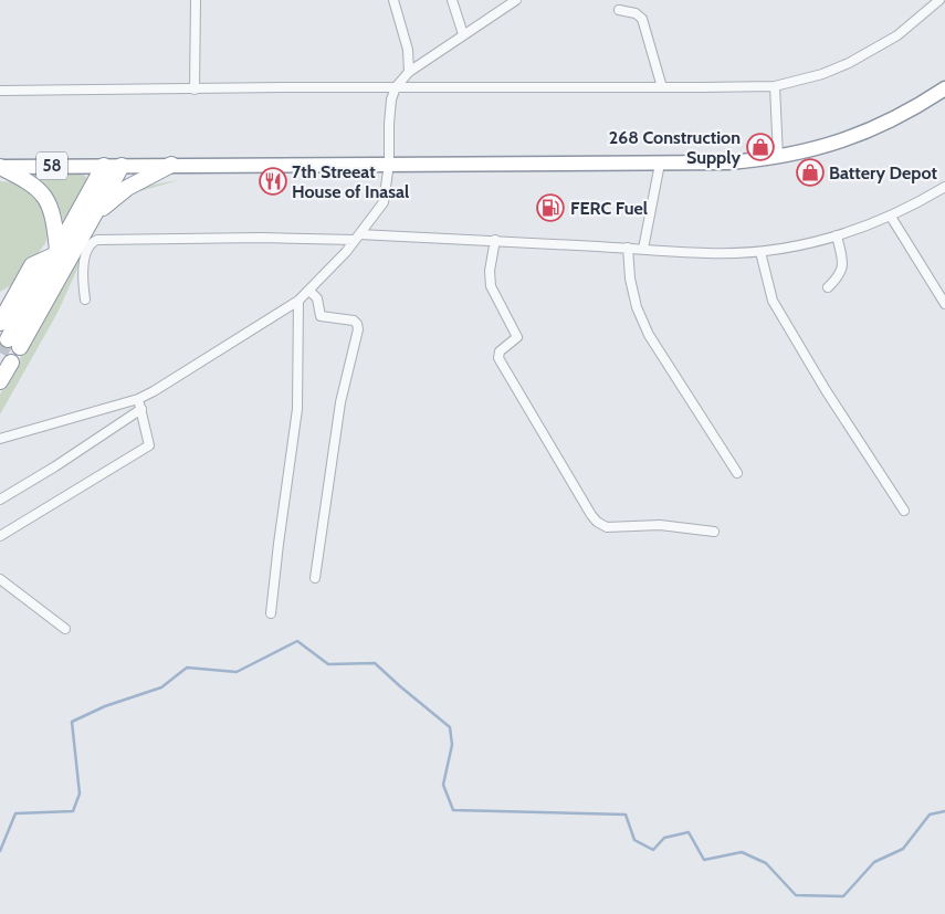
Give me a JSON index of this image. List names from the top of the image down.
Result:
{
  "streets": {
    "highway": ["58"]
  },
  "places": {
    "shop": ["268 Construction Supply", "Battery Depot"],
    "restaurant": ["7th Streeat House of Inasal"],
    "fuel station": ["FERC Fuel"]
  }
}
